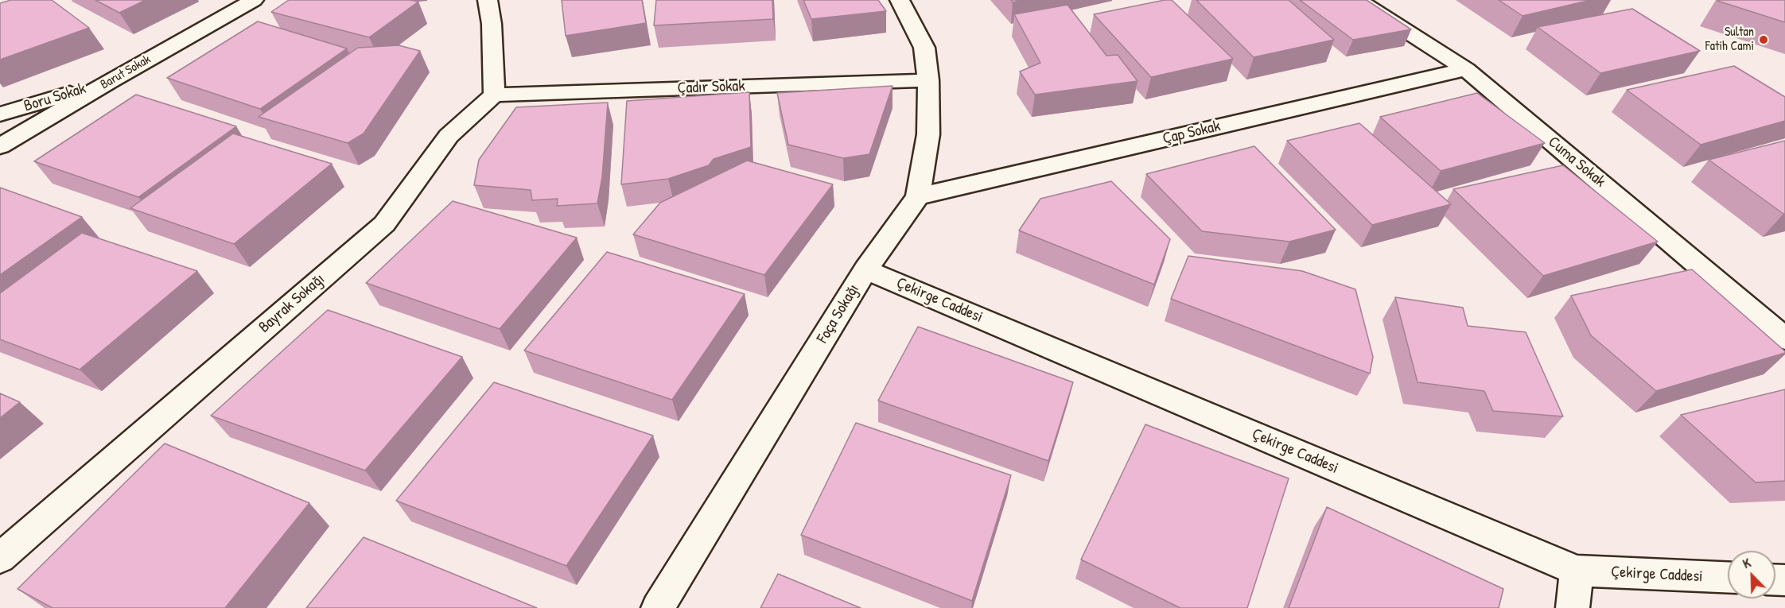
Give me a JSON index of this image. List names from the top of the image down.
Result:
{
  "streets": {
    "street": [
      "Barut Sokak",
      "Çadır Sokak",
      "Boru Sokak",
      "Çap Sokak",
      "Cuma Sokak",
      "Çekirge Caddesi",
      "Bayrak Sokağı",
      "Foça Sokağı"
    ]
  },
  "crossings": [
    ["Barut Sokak", "Boru Sokak"],
    ["Çadır Sokak", "Bayrak Sokağı"],
    ["Çadır Sokak", "Foça Sokağı"],
    ["Çap Sokak", "Cuma Sokak"],
    ["Çap Sokak", "Foça Sokağı"],
    ["Çekirge Caddesi", "Foça Sokağı"]
  ],
  "places": ["Sultan Fatih Cami"],
  "north": "top left"
}
